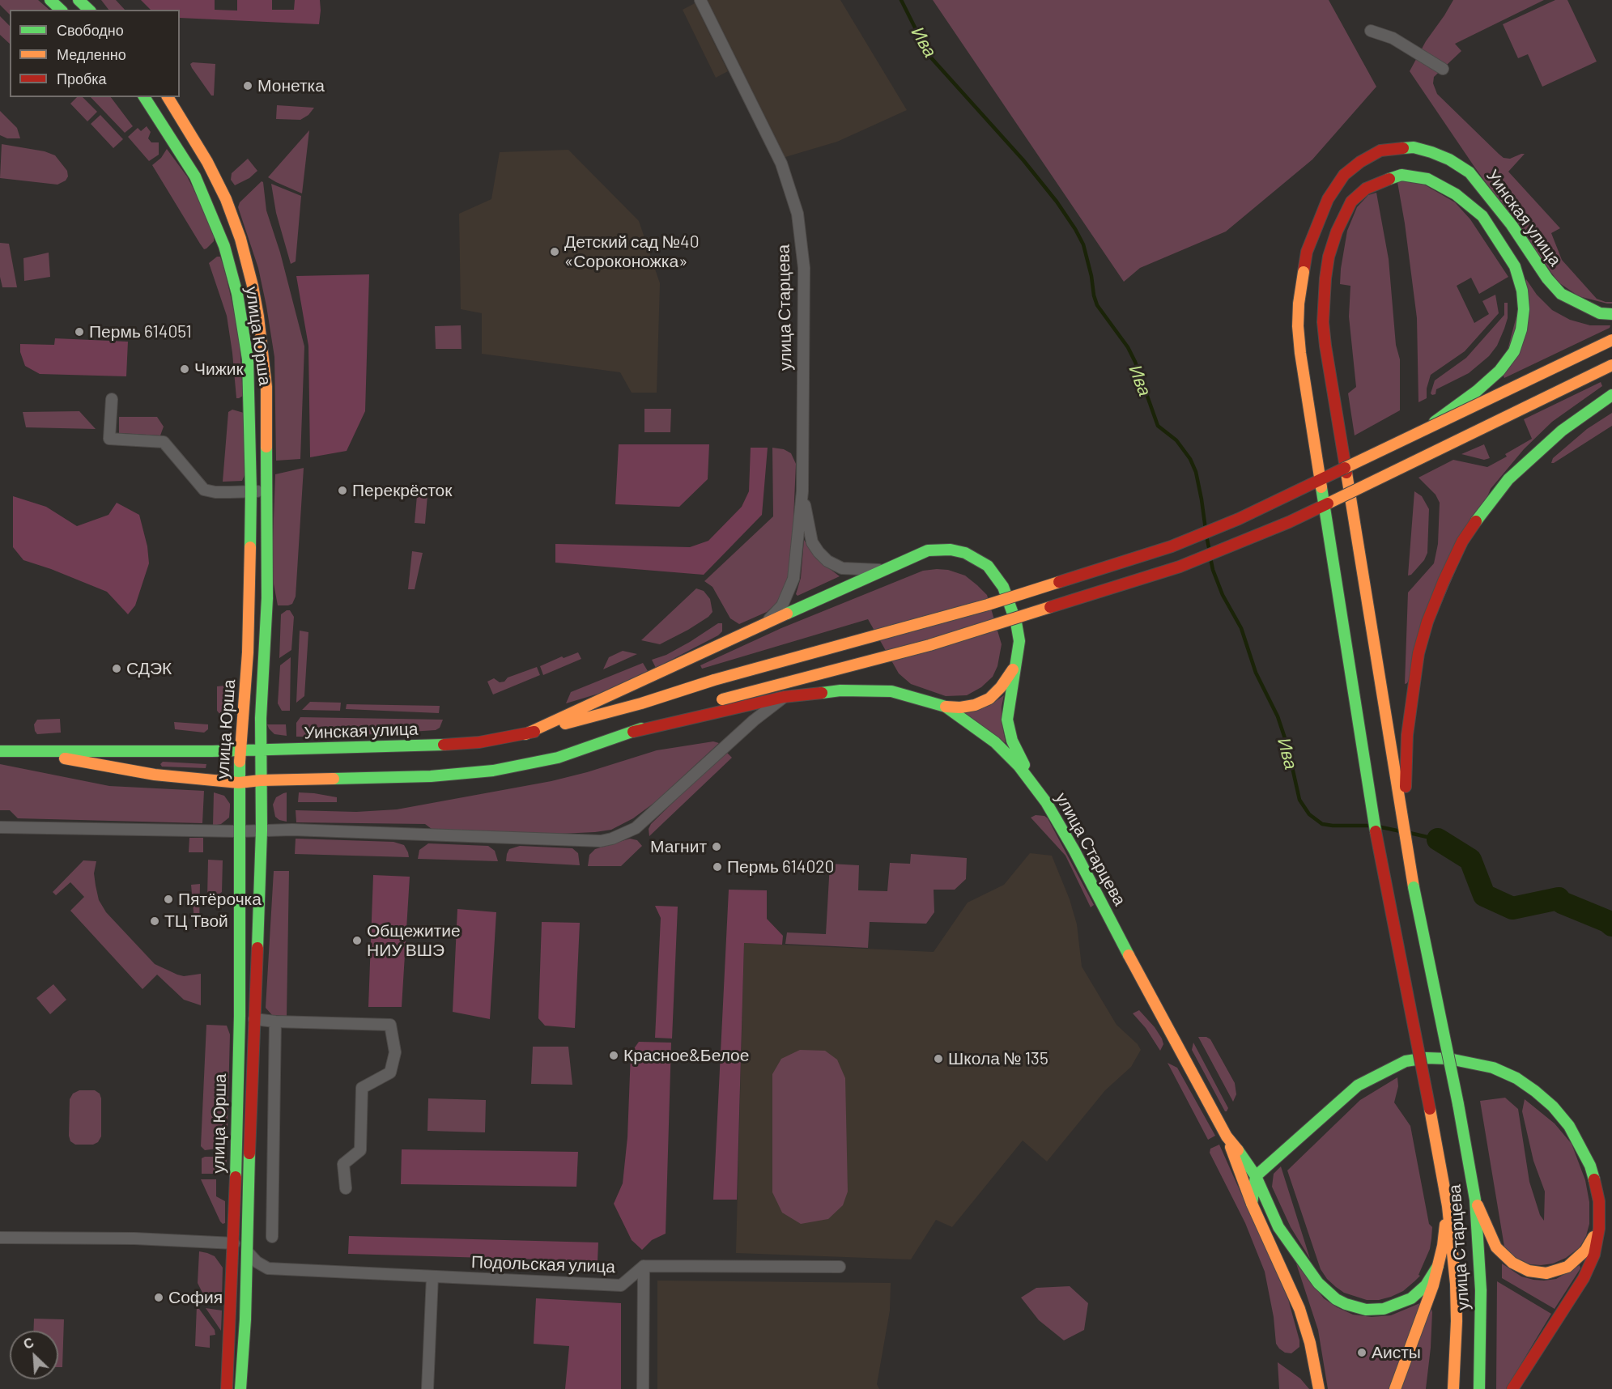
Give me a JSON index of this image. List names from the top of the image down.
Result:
{
  "streets": {
    "main road": ["Уинская улица", "улица Старцева", "улица Юрша"],
    "street": ["Подольская улица"]
  },
  "crossings": [
    ["Уинская улица", "улица Старцева"],
    ["Уинская улица", "улица Юрша"],
    ["улица Юрша", "Подольская улица"]
  ],
  "water": ["Ива"],
  "places": [
    "Монетка",
    "Детский сад №40 «Сороконожка»",
    "Пермь 614051",
    "Чижик",
    "Перекрёсток",
    "СДЭК",
    "Магнит",
    "Пермь 614020",
    "Пятёрочка",
    "ТЦ Твой",
    "Общежитие НИУ ВШЭ",
    "Красное&Белое",
    "Школа № 135",
    "София",
    "Аисты"
  ],
  "legend": ["Свободно", "Медленно", "Пробка"],
  "north": "top left"
}
